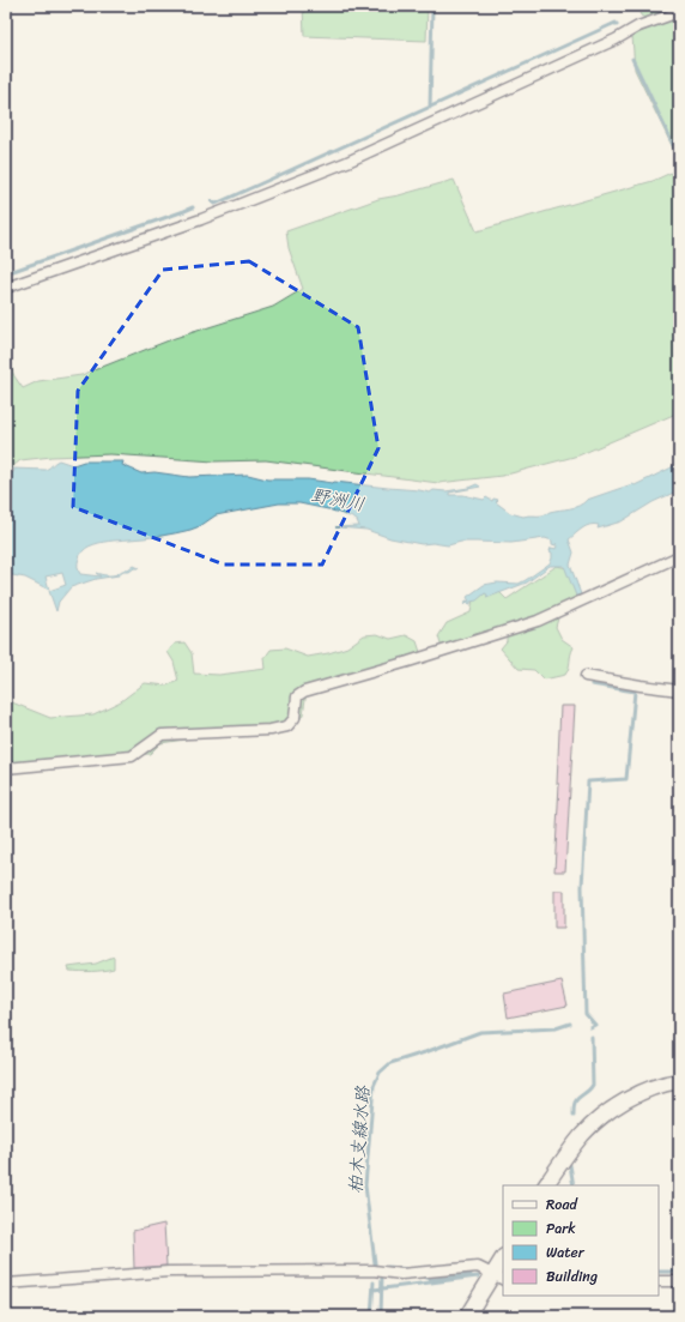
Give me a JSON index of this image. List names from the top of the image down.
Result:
{
  "water": ["野洲川", "柏木支線水路"],
  "legend": [
    "Road",
    "Park",
    "Water",
    "Building"
  ]
}
